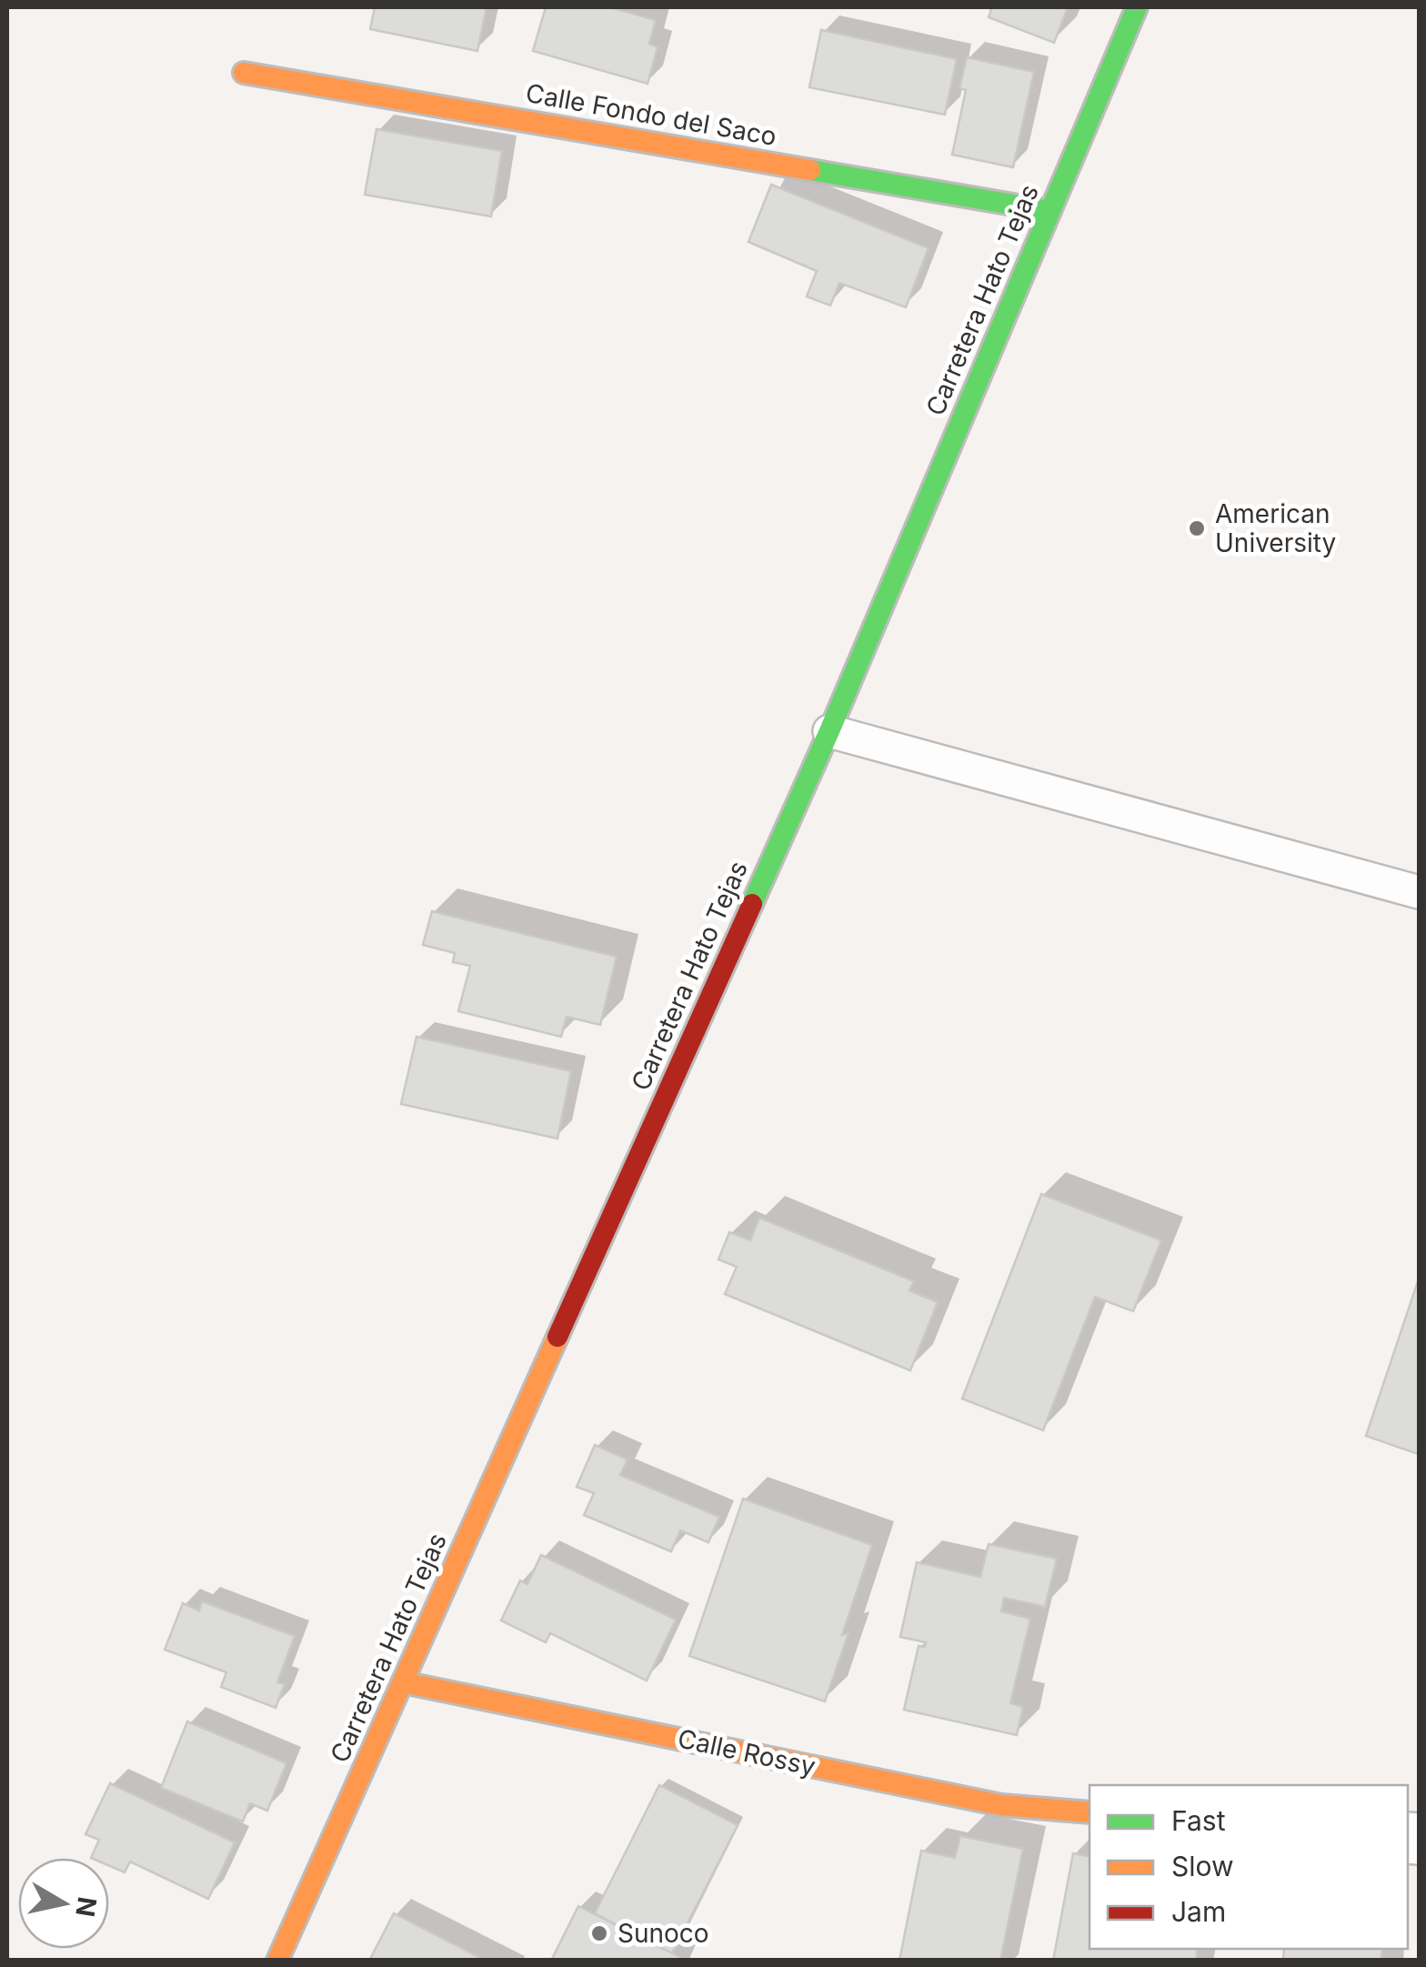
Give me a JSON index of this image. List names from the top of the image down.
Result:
{
  "streets": {
    "street": ["Calle Fondo del Saco", "Carretera Hato Tejas", "Calle Rossy"]
  },
  "crossings": [
    ["Calle Fondo del Saco", "Carretera Hato Tejas"],
    ["Carretera Hato Tejas", "Calle Rossy"]
  ],
  "places": ["American University", "Sunoco"],
  "legend": ["Fast", "Slow", "Jam"],
  "north": "right"
}
